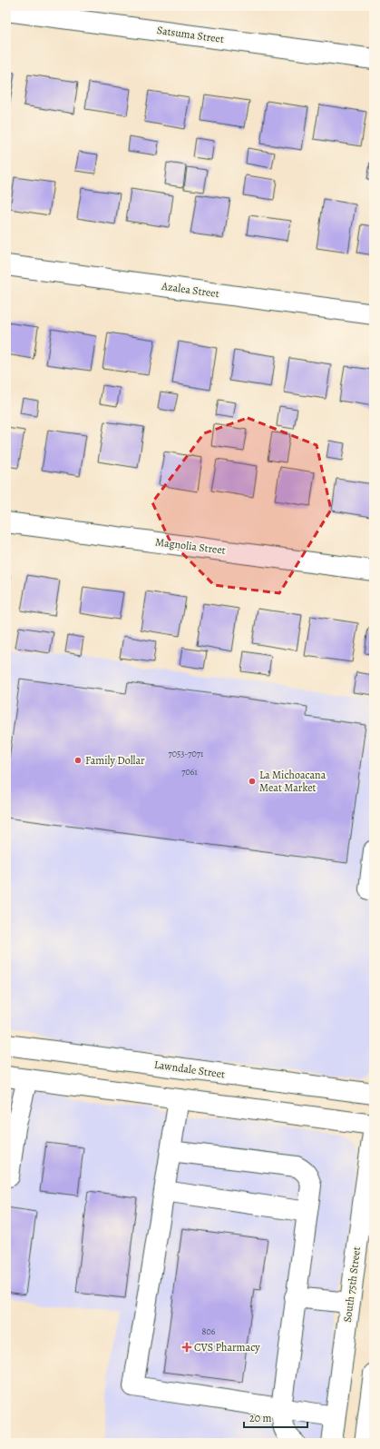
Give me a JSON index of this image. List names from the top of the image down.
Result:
{
  "streets": {
    "main road": [
      "Satsuma Street",
      "Azalea Street",
      "Magnolia Street",
      "Lawndale Street",
      "South 75th Street"
    ]
  },
  "places": {
    "other": ["Family Dollar", "La Michoacana Meat Market"],
    "health": ["CVS Pharmacy"]
  },
  "house_numbers": ["7053-7071", "7061", "806"],
  "scale_bar": "20 m"
}
